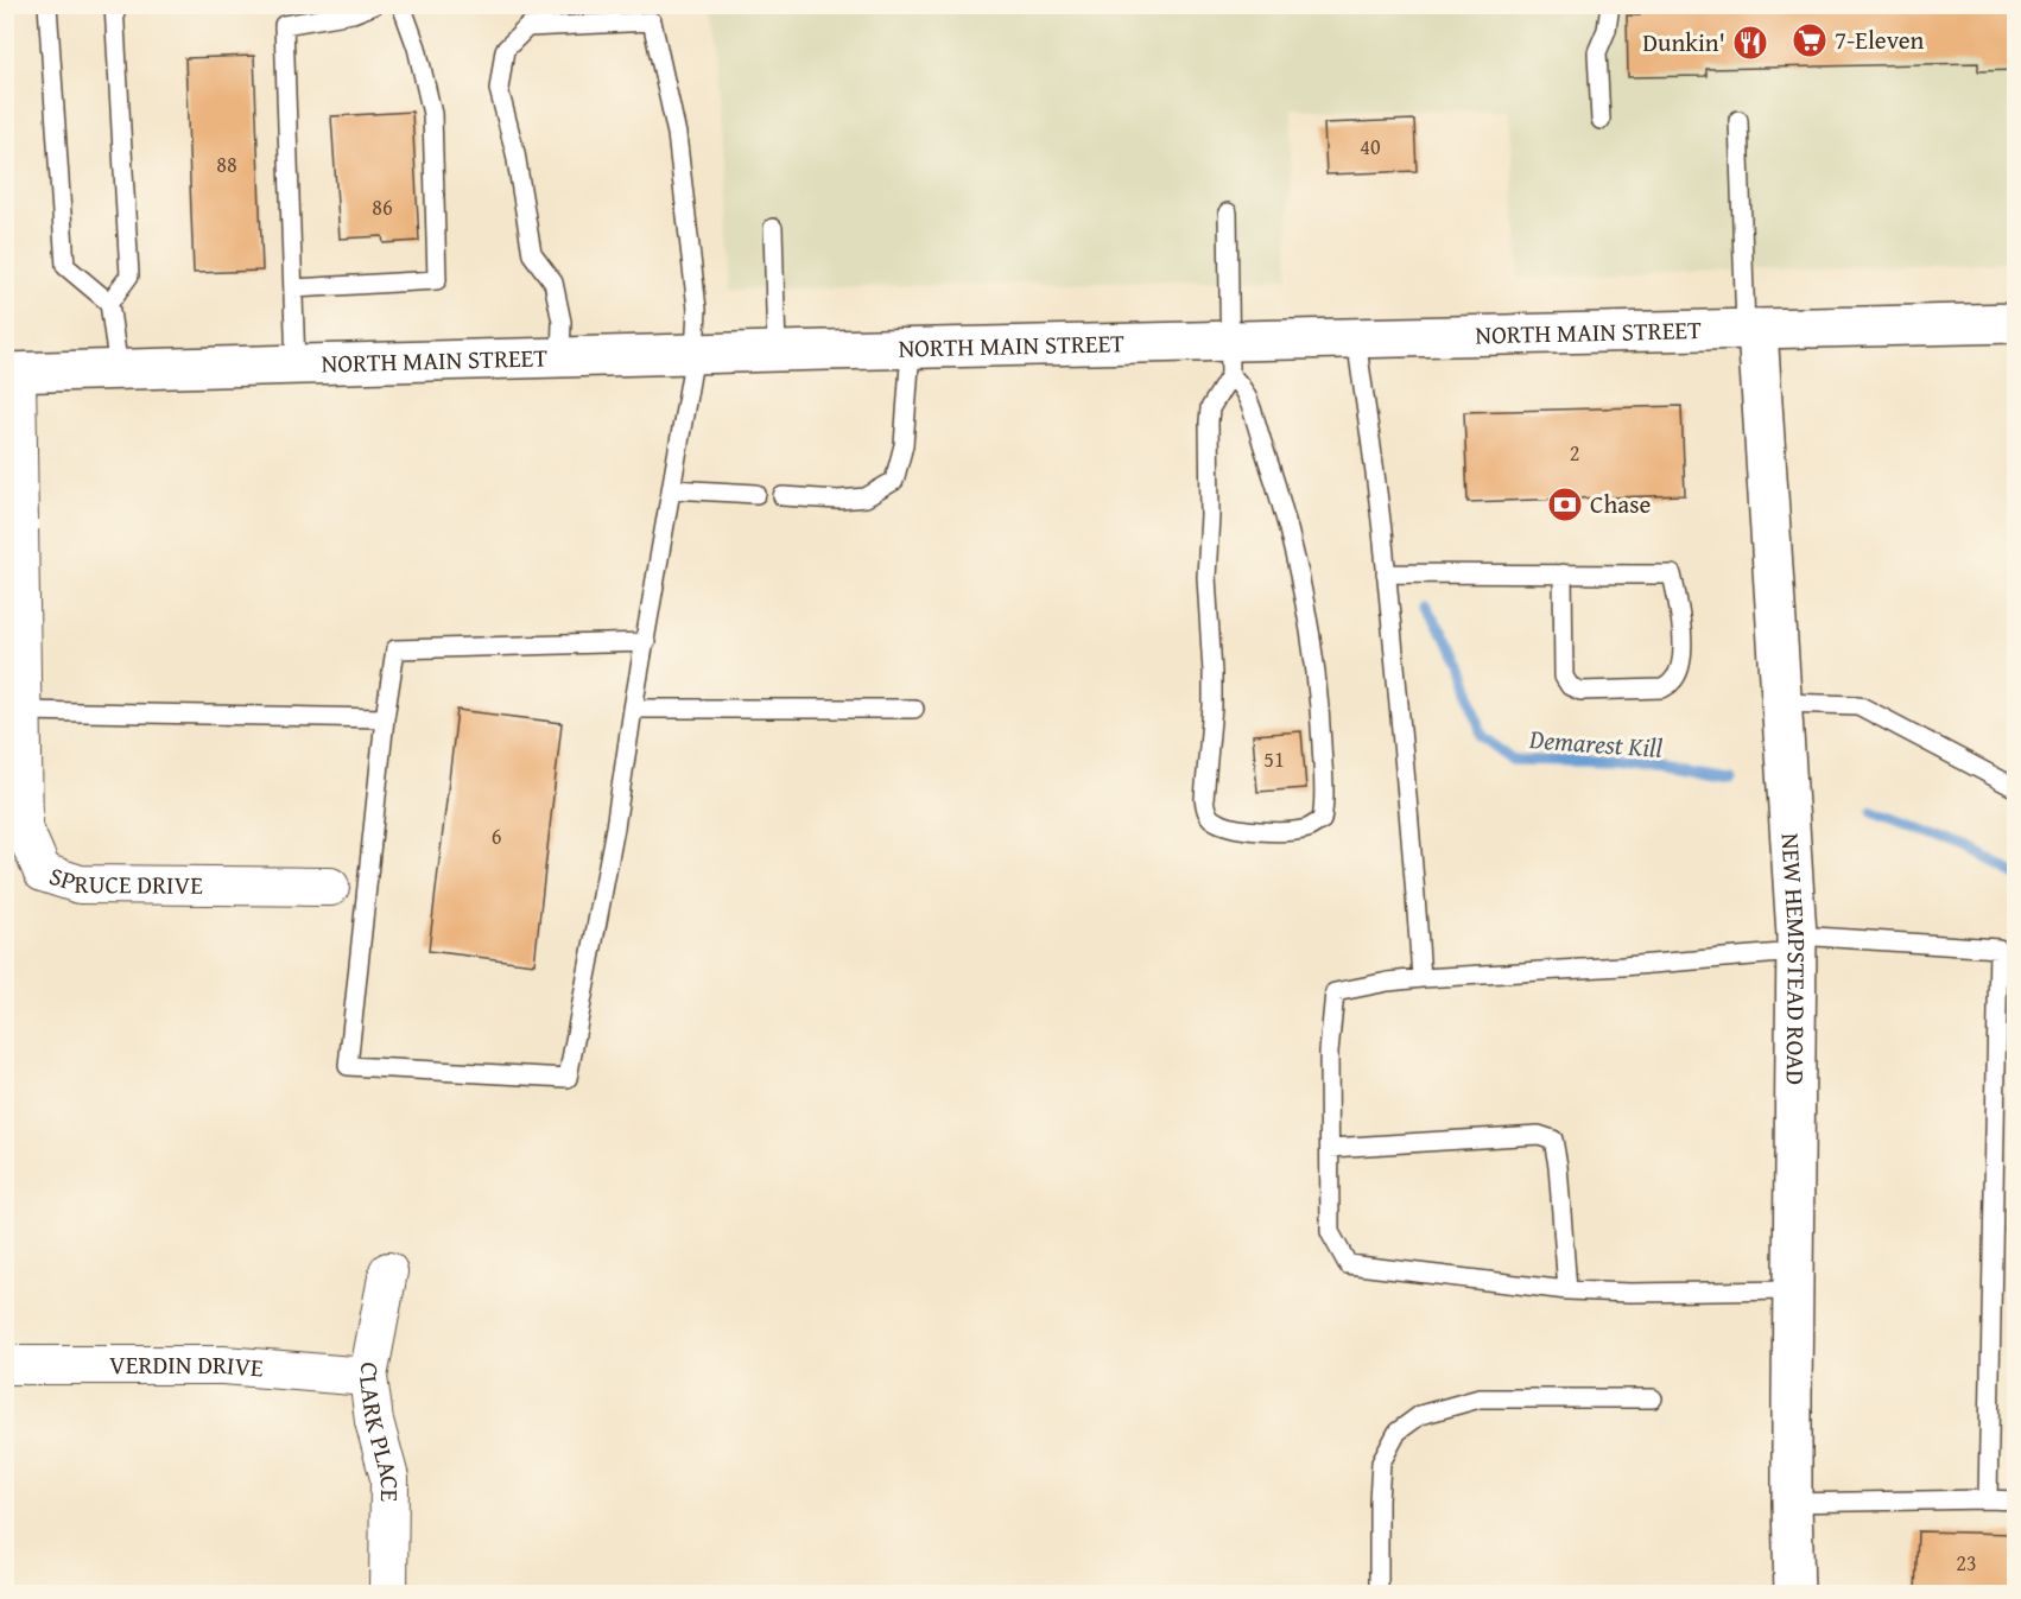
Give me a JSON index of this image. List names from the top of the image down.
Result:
{
  "streets": {
    "street": [
      "NORTH MAIN STREET",
      "SPRUCE DRIVE",
      "NEW HEMPSTEAD ROAD",
      "VERDIN DRIVE",
      "CLARK PLACE"
    ]
  },
  "crossings": [
    ["NORTH MAIN STREET", "SPRUCE DRIVE"],
    ["NORTH MAIN STREET", "NEW HEMPSTEAD ROAD"],
    ["VERDIN DRIVE", "CLARK PLACE"]
  ],
  "water": ["Demarest Kill"],
  "places": {
    "supermarket": ["7-Eleven"],
    "restaurant": ["Dunkin'"],
    "bank": ["Chase"]
  },
  "house_numbers": [
    "40",
    "88",
    "86",
    "2",
    "51",
    "6",
    "23"
  ]
}
